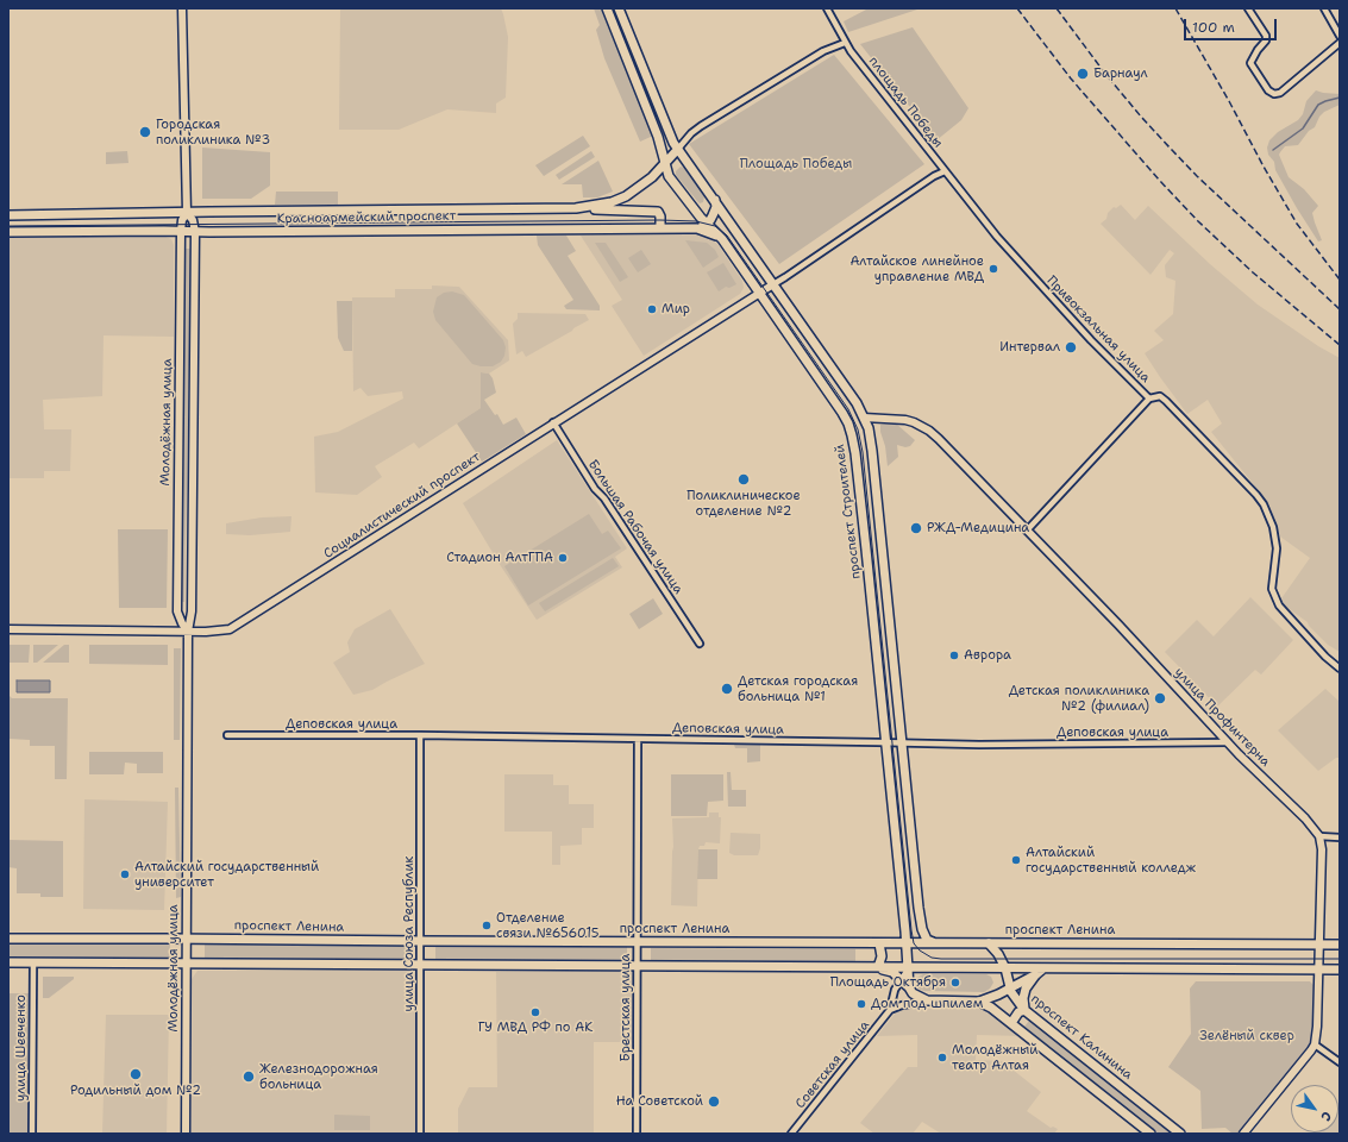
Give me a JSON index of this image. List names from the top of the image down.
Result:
{
  "streets": {
    "main road": [
      "Красноармейский проспект",
      "проспект Строителей",
      "проспект Ленина",
      "проспект Калинина"
    ],
    "street": [
      "площадь Победы",
      "Привокзальная улица",
      "Молодёжная улица",
      "Социалистический проспект",
      "Большая Рабочая улица",
      "улица Профинтерна",
      "Деповская улица",
      "улица Союза Республик",
      "Брестская улица",
      "улица Шевченко",
      "Советская улица"
    ]
  },
  "crossings": [
    ["площадь Победы", "Привокзальная улица"],
    ["Красноармейский проспект", "Молодёжная улица"],
    ["Красноармейский проспект", "проспект Строителей"],
    ["Молодёжная улица", "Социалистический проспект"],
    ["Молодёжная улица", "проспект Ленина"],
    ["Социалистический проспект", "проспект Строителей"],
    ["Социалистический проспект", "Большая Рабочая улица"],
    ["проспект Строителей", "Деповская улица"],
    ["проспект Строителей", "проспект Ленина"],
    ["улица Профинтерна", "Деповская улица"],
    ["улица Профинтерна", "проспект Ленина"],
    ["Деповская улица", "улица Союза Республик"],
    ["Деповская улица", "Брестская улица"],
    ["проспект Ленина", "улица Союза Республик"],
    ["проспект Ленина", "Брестская улица"],
    ["проспект Ленина", "проспект Калинина"]
  ],
  "parks": ["Площадь Победы", "Зелёный сквер"],
  "places": [
    "Барнаул",
    "Городская поликлиника №3",
    "Алтайское линейное управление МВД",
    "Мир",
    "Интервал",
    "Поликлиническое отделение №2",
    "РЖД-Медицина",
    "Стадион АлтГПА",
    "Аврора",
    "Детская городская больница №1",
    "Детская поликлиника №2 (филиал)",
    "Алтайский государственный колледж",
    "Алтайский государственный университет",
    "Отделение связи №656015",
    "Площадь Октября",
    "Дом под шпилем",
    "ГУ МВД РФ по АК",
    "Молодёжный театр Алтая",
    "Родильный дом №2",
    "Железнодорожная больница",
    "На Советской"
  ],
  "scale_bar": "100 m",
  "north": "bottom right"
}
